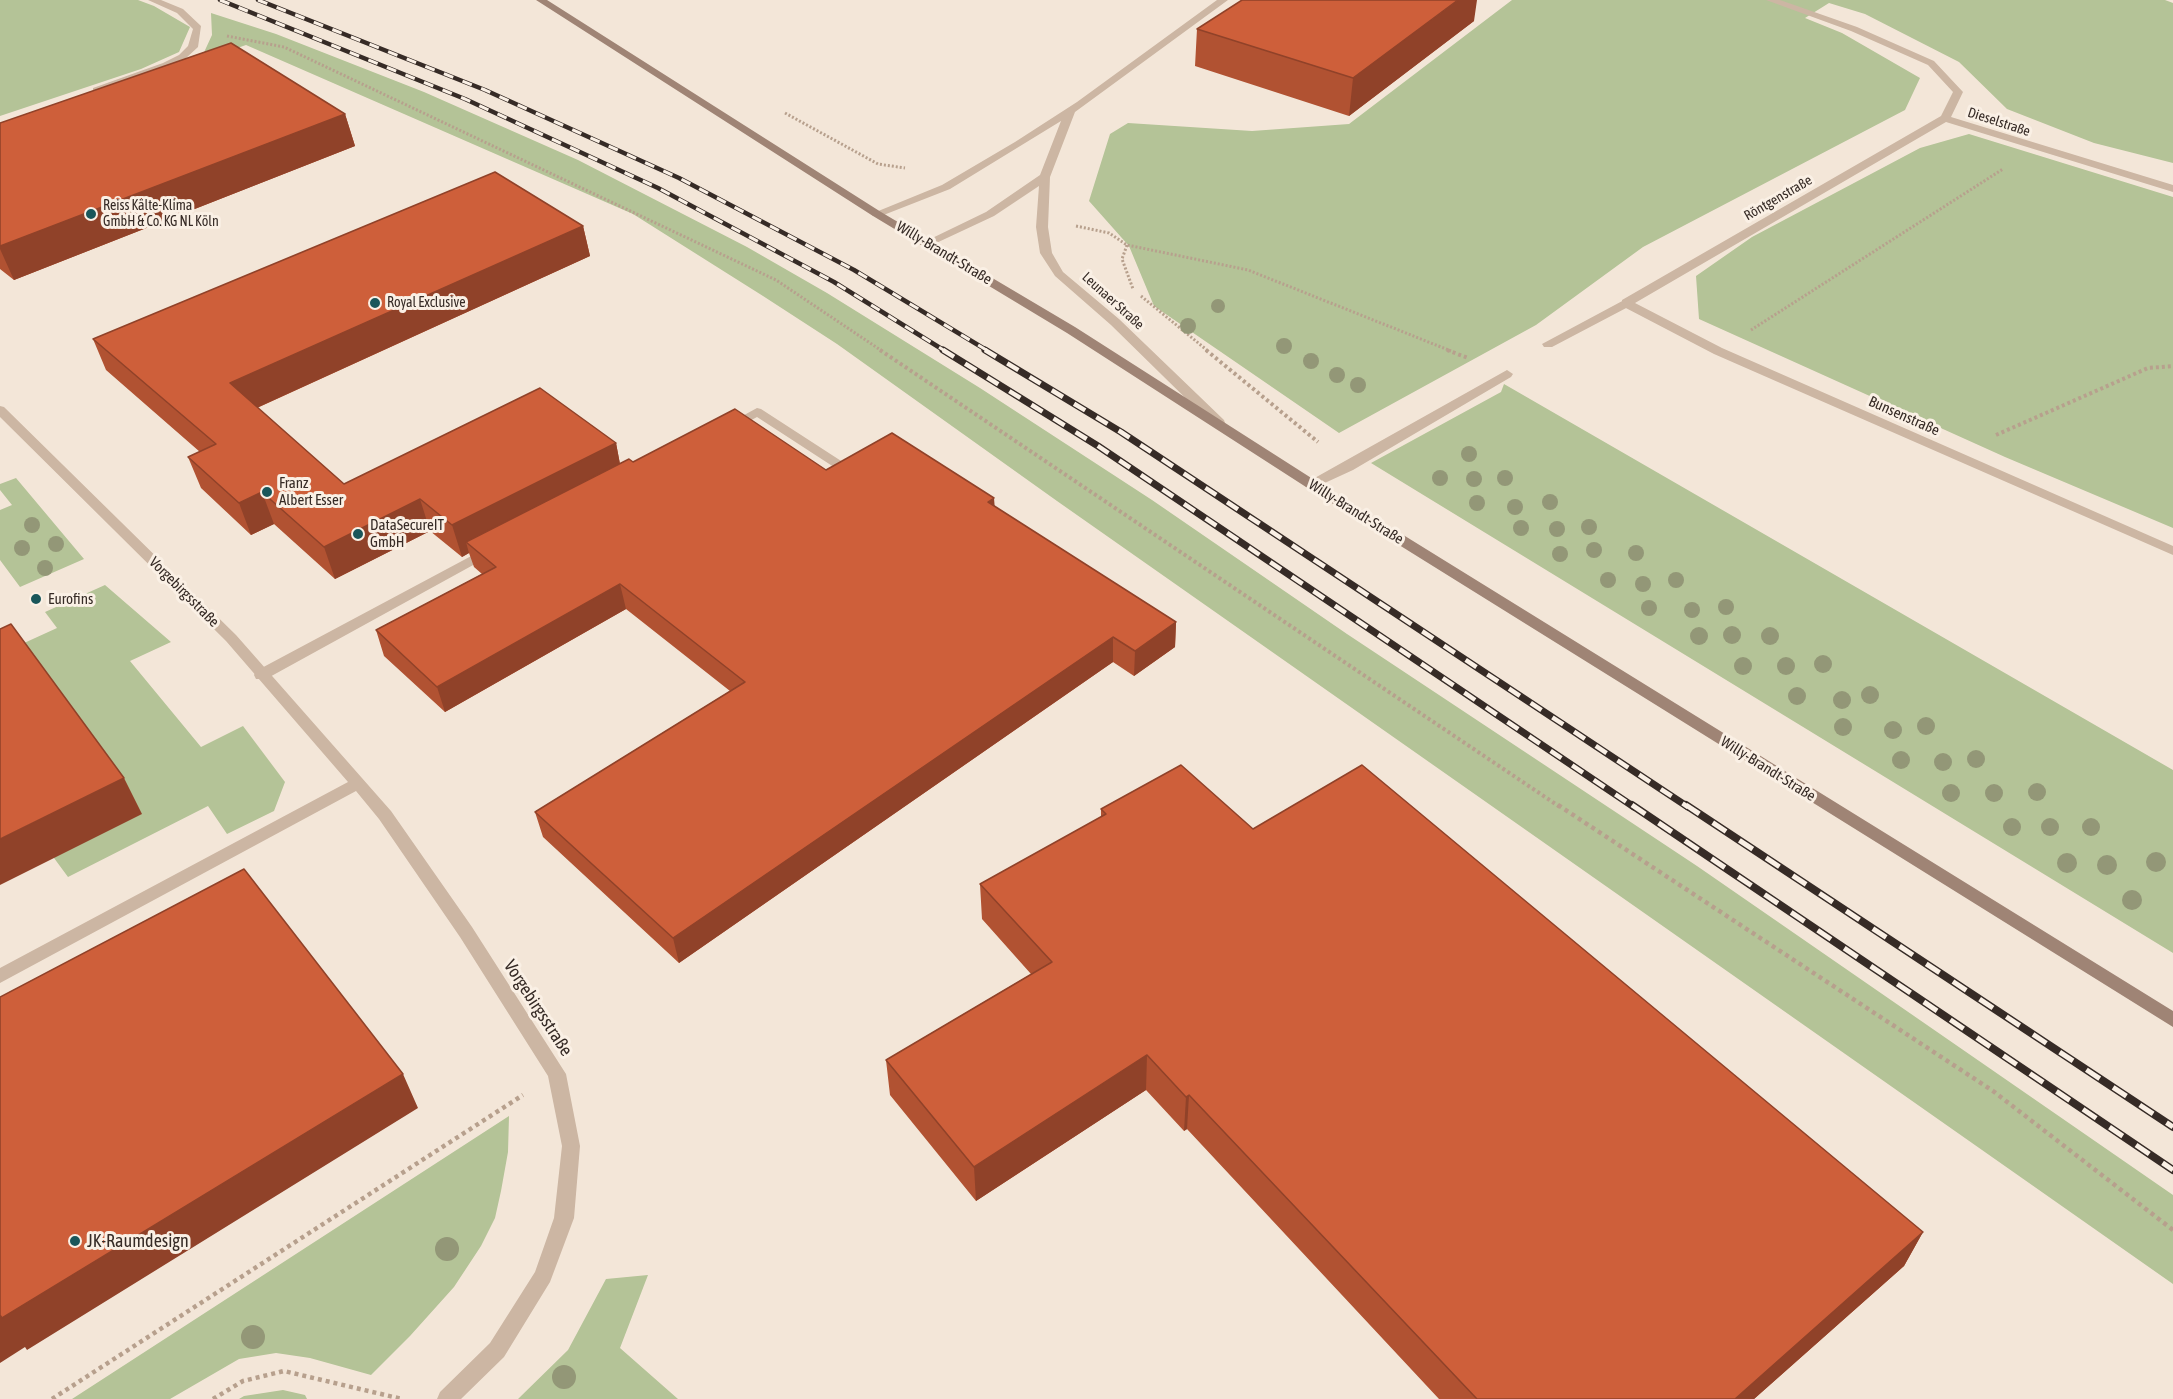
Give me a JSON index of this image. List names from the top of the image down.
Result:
{
  "streets": {
    "main road": ["Willy-Brandt-Straße"],
    "street": [
      "Dieselstraße",
      "Röntgenstraße",
      "Leunaer Straße",
      "Bunsenstraße",
      "Vorgebirgsstraße"
    ]
  },
  "crossings": [
    ["Dieselstraße", "Röntgenstraße"],
    ["Röntgenstraße", "Bunsenstraße"],
    ["Willy-Brandt-Straße", "Leunaer Straße"]
  ],
  "places": [
    "Reiss Kälte-Klima GmbH & Co. KG NL Köln",
    "Royal Exclusive",
    "Franz Albert Esser",
    "DataSecureIT GmbH",
    "Eurofins",
    "JK-Raumdesign"
  ]
}
